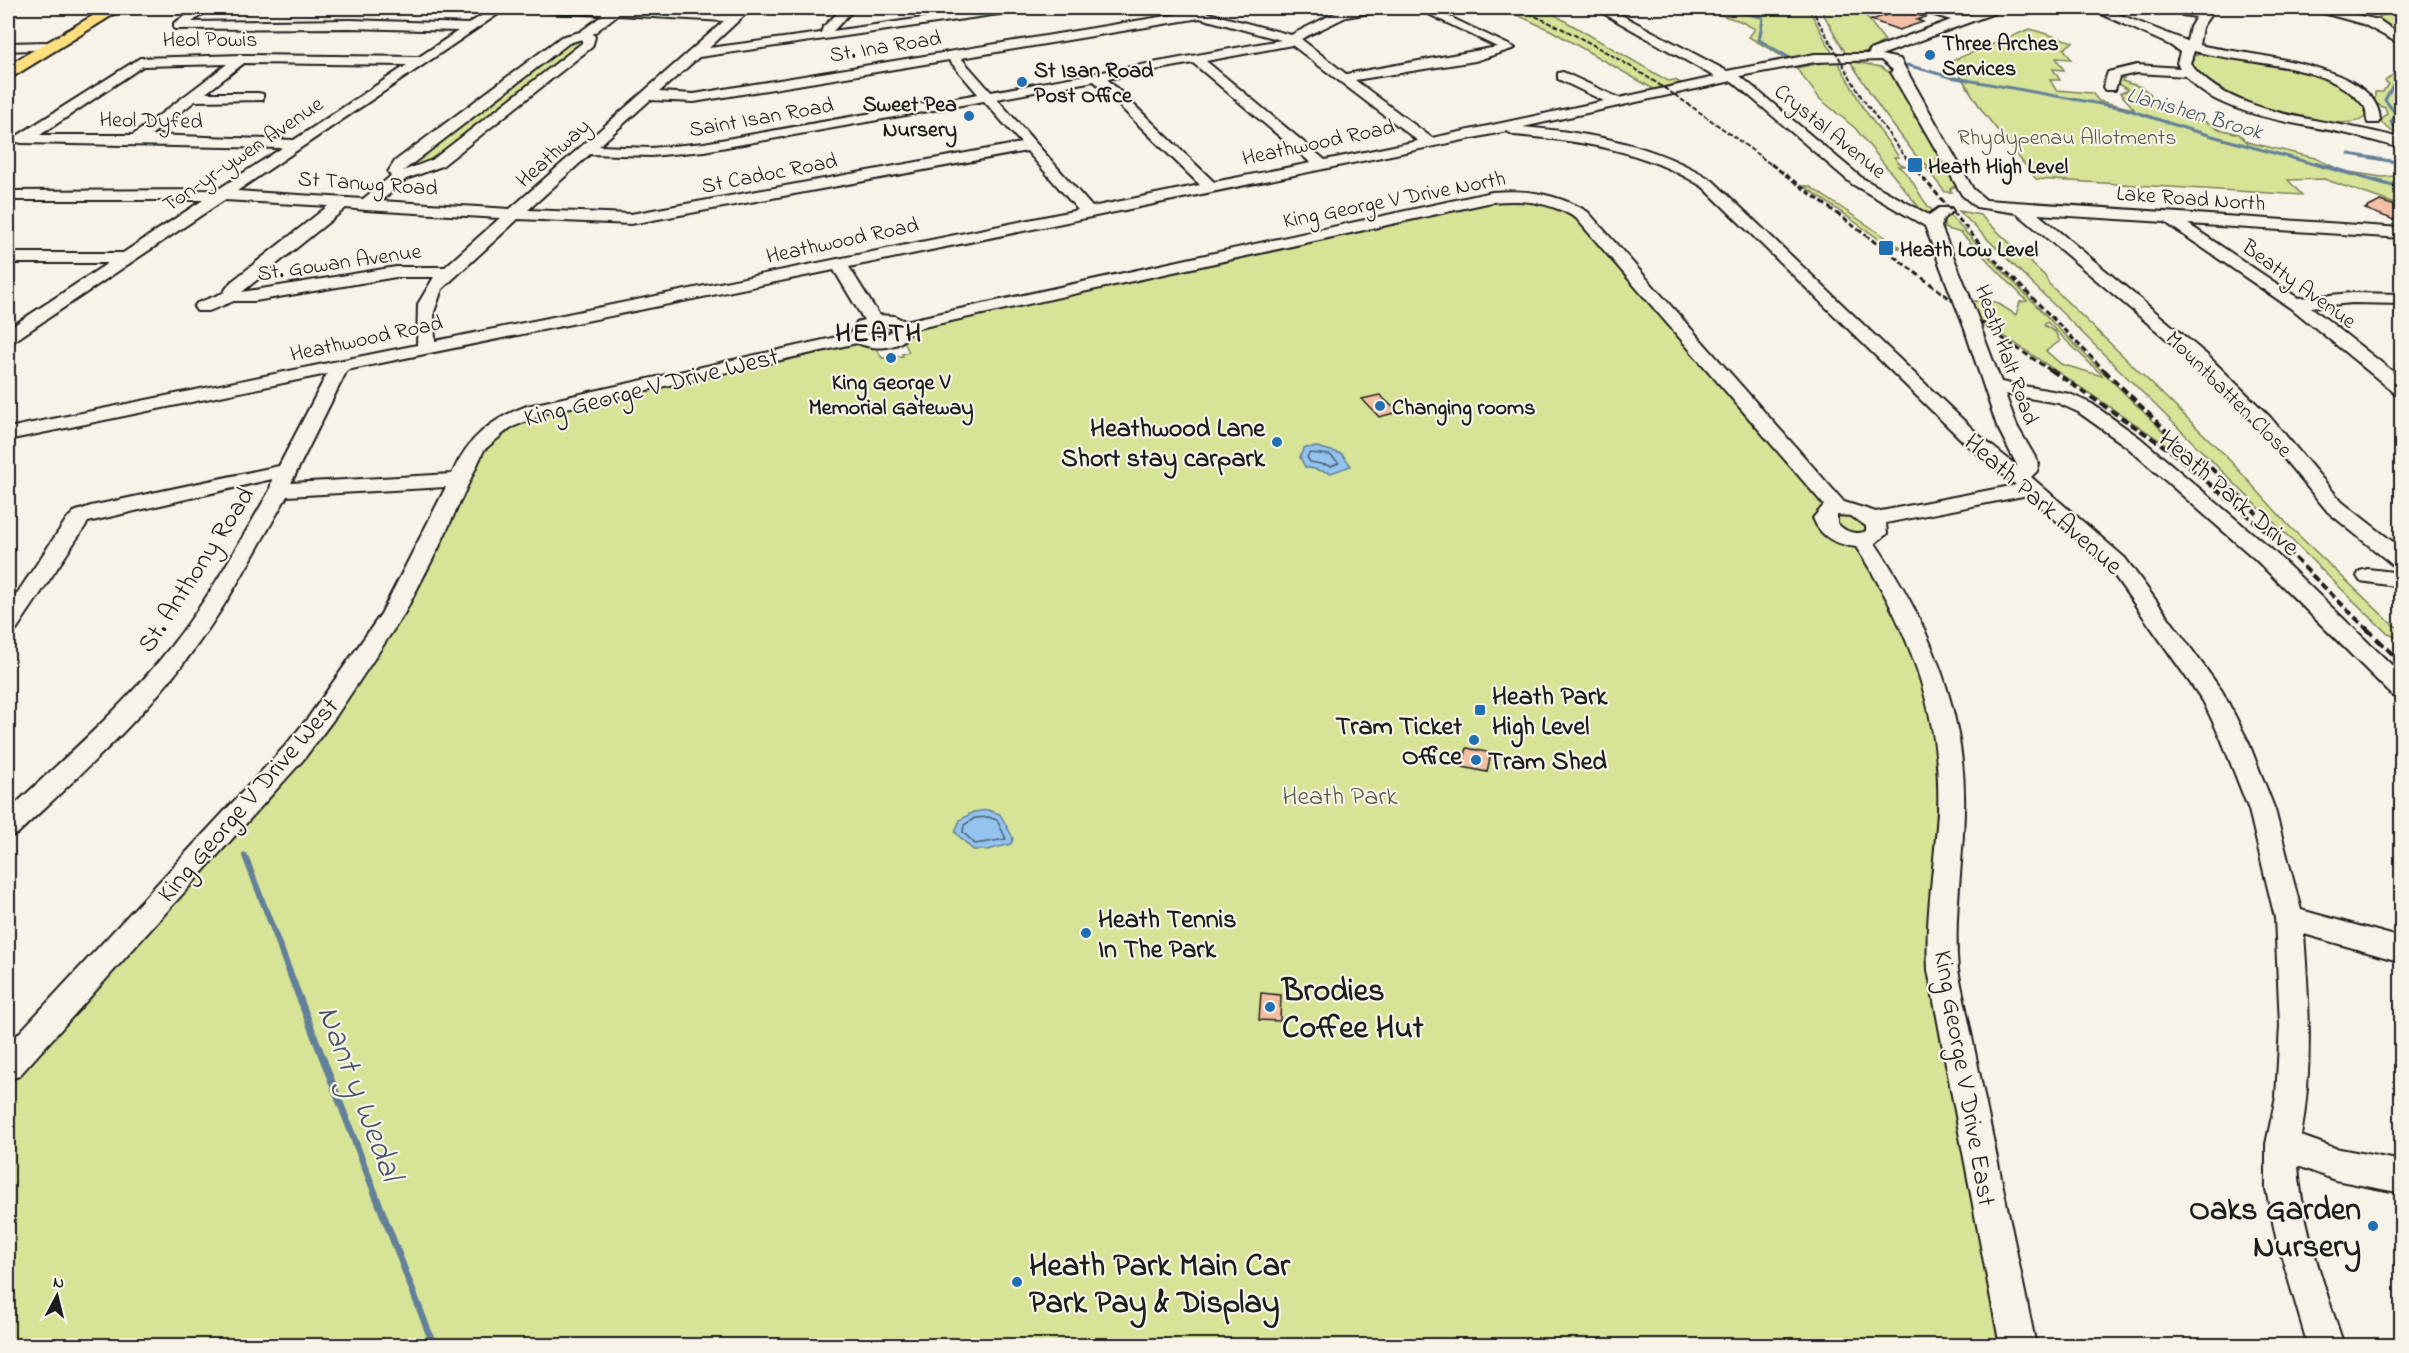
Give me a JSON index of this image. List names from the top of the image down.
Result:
{
  "streets": {
    "street": [
      "Heol Powis",
      "St. Ina Road",
      "Saint Isan Road",
      "Heol Dyfed",
      "Crystal Avenue",
      "Heathwood Road",
      "Heathway",
      "Ton-yr-ywen Avenue",
      "St Cadoc Road",
      "St Tanwg Road",
      "Lake Road North",
      "King George V Drive North",
      "St. Gowan Avenue",
      "Beatty Avenue",
      "Heath Halt Road",
      "King George V Drive West",
      "Mountbatten Close",
      "Heath Park Drive",
      "Heath Park Avenue",
      "St. Anthony Road",
      "King George V Drive East"
    ]
  },
  "crossings": [
    ["Heol Powis", "Heol Dyfed"],
    ["Heol Powis", "Ton-yr-ywen Avenue"],
    ["St. Ina Road", "Heathway"],
    ["Saint Isan Road", "Heathway"],
    ["Heol Dyfed", "Ton-yr-ywen Avenue"],
    ["Crystal Avenue", "Heathwood Road"],
    ["Crystal Avenue", "Heath Halt Road"],
    ["Heathwood Road", "Heathway"],
    ["Heathwood Road", "Heath Park Avenue"],
    ["Heathwood Road", "St. Anthony Road"],
    ["Heathway", "St Cadoc Road"],
    ["Heathway", "St Tanwg Road"],
    ["Heathway", "St. Gowan Avenue"],
    ["Ton-yr-ywen Avenue", "St Tanwg Road"],
    ["St Cadoc Road", "St Tanwg Road"],
    ["St Tanwg Road", "St. Gowan Avenue"],
    ["Lake Road North", "Beatty Avenue"],
    ["Lake Road North", "Mountbatten Close"],
    ["King George V Drive North", "King George V Drive West"],
    ["Heath Halt Road", "Heath Park Drive"],
    ["Heath Halt Road", "Heath Park Avenue"]
  ],
  "districts": ["HEATH"],
  "water": ["Llanishen Brook", "Nant y Wedal"],
  "parks": ["Rhydypenau Allotments", "Heath Park"],
  "places": {
    "other": [
      "Three Arches Services",
      "St Isan Road Post Office",
      "Sweet Pea Nursery",
      "King George V Memorial Gateway",
      "Changing rooms",
      "Heathwood Lane Short stay carpark",
      "Tram Ticket Office",
      "Tram Shed",
      "Heath Tennis In The Park",
      "Brodies Coffee Hut",
      "Oaks Garden Nursery",
      "Heath Park Main Car Park Pay & Display"
    ],
    "transit": ["Heath High Level", "Heath Low Level", "Heath Park High Level"]
  },
  "north": "top"
}
